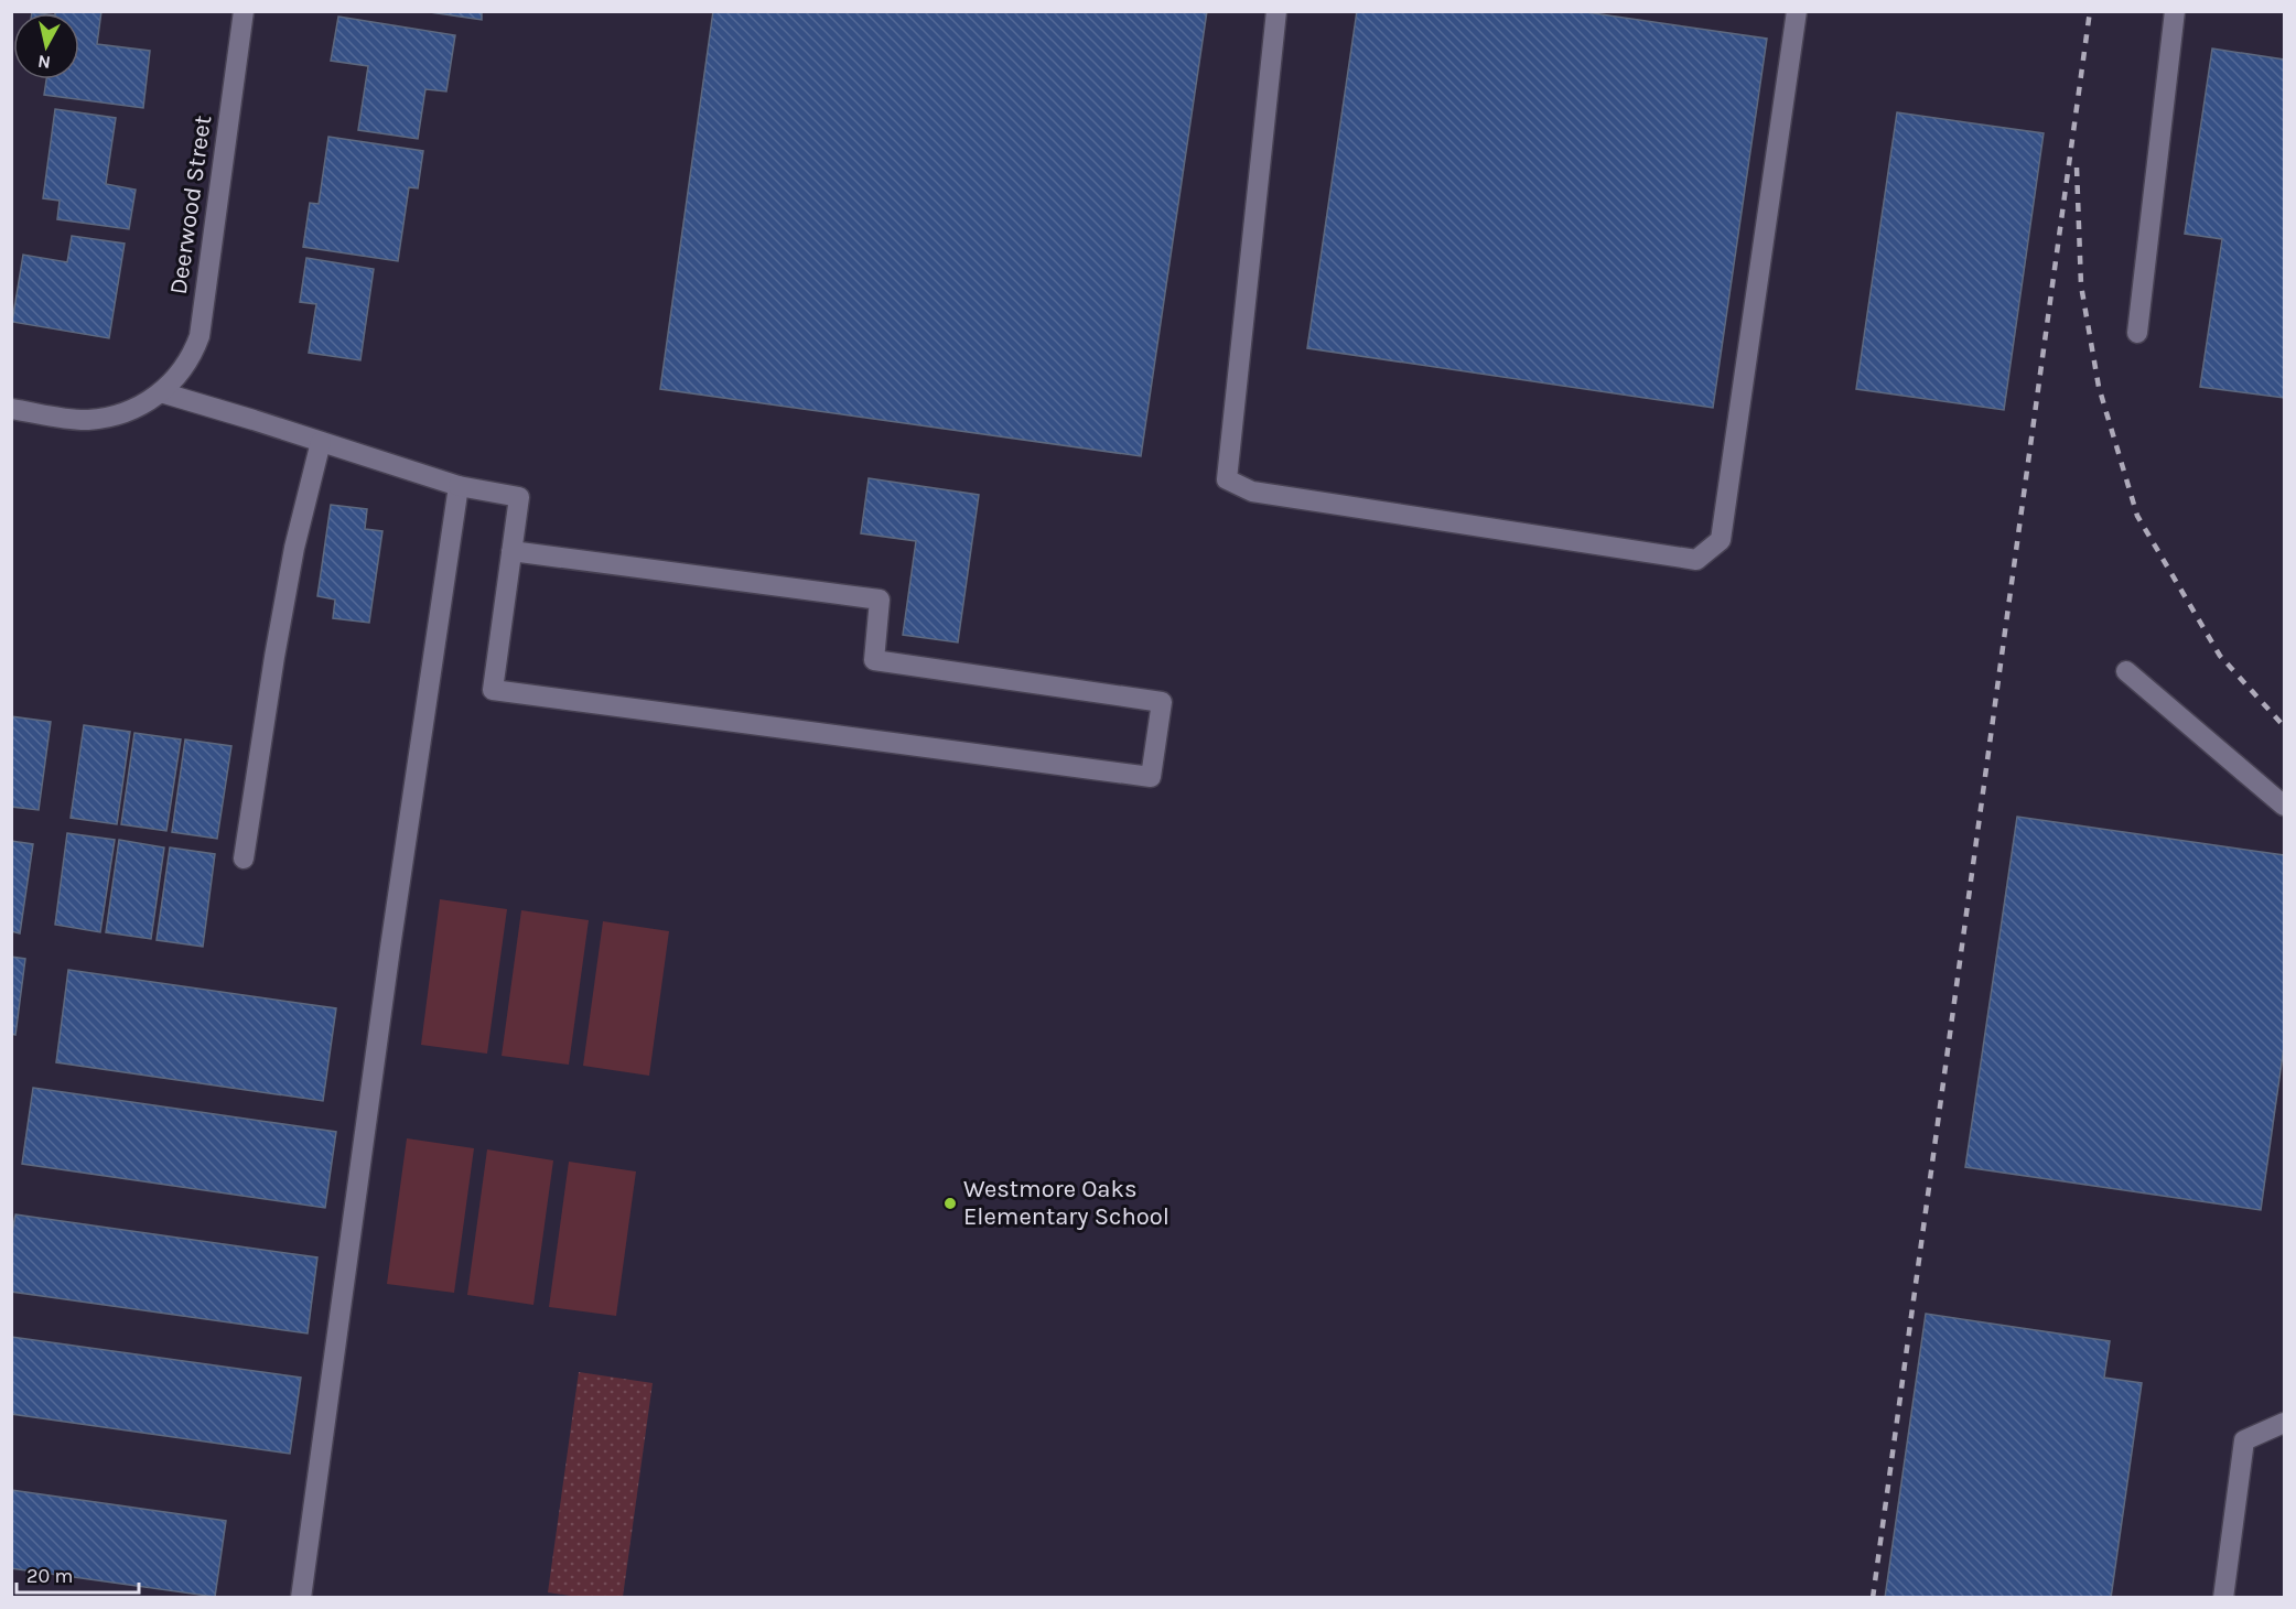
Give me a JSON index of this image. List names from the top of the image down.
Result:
{
  "streets": {
    "street": ["Deerwood Street"]
  },
  "places": ["Westmore Oaks Elementary School"],
  "scale_bar": "20 m",
  "north": "bottom"
}
